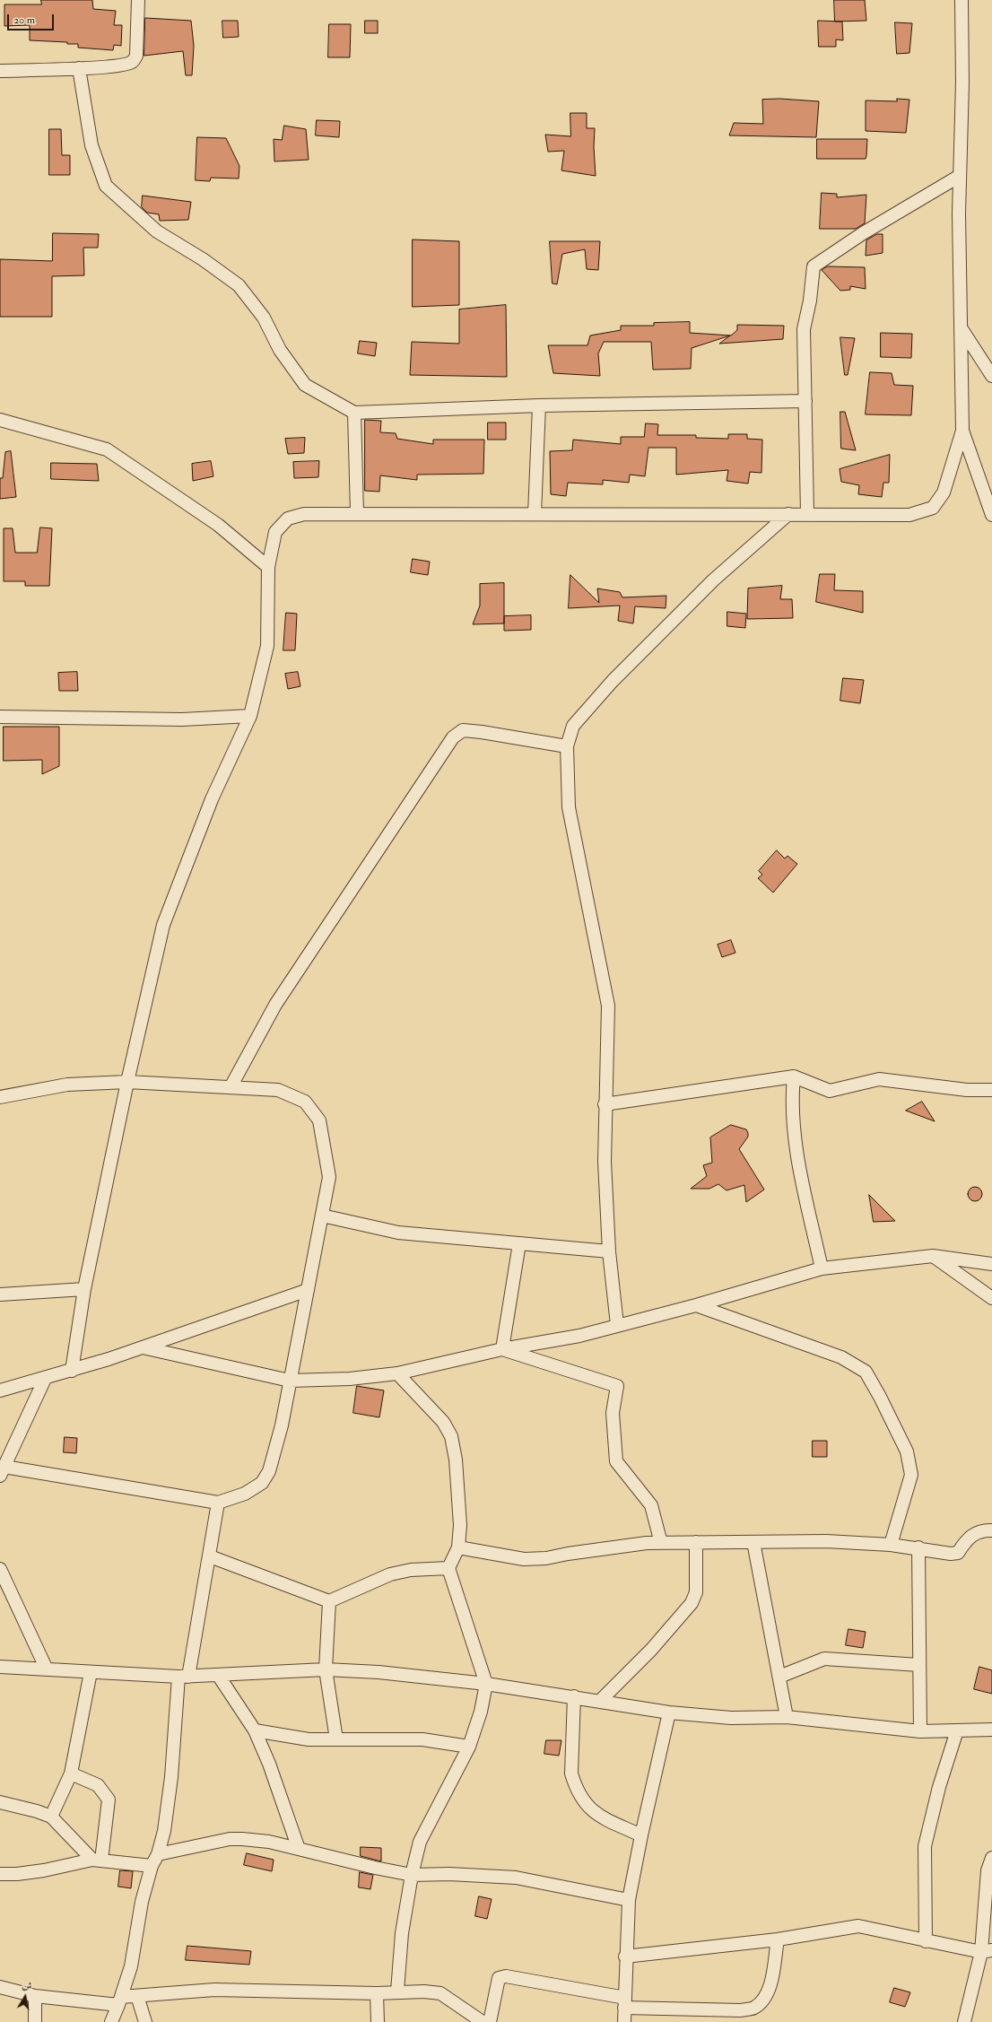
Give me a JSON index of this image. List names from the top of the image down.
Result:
{
  "scale_bar": "20 m",
  "north": "top"
}
